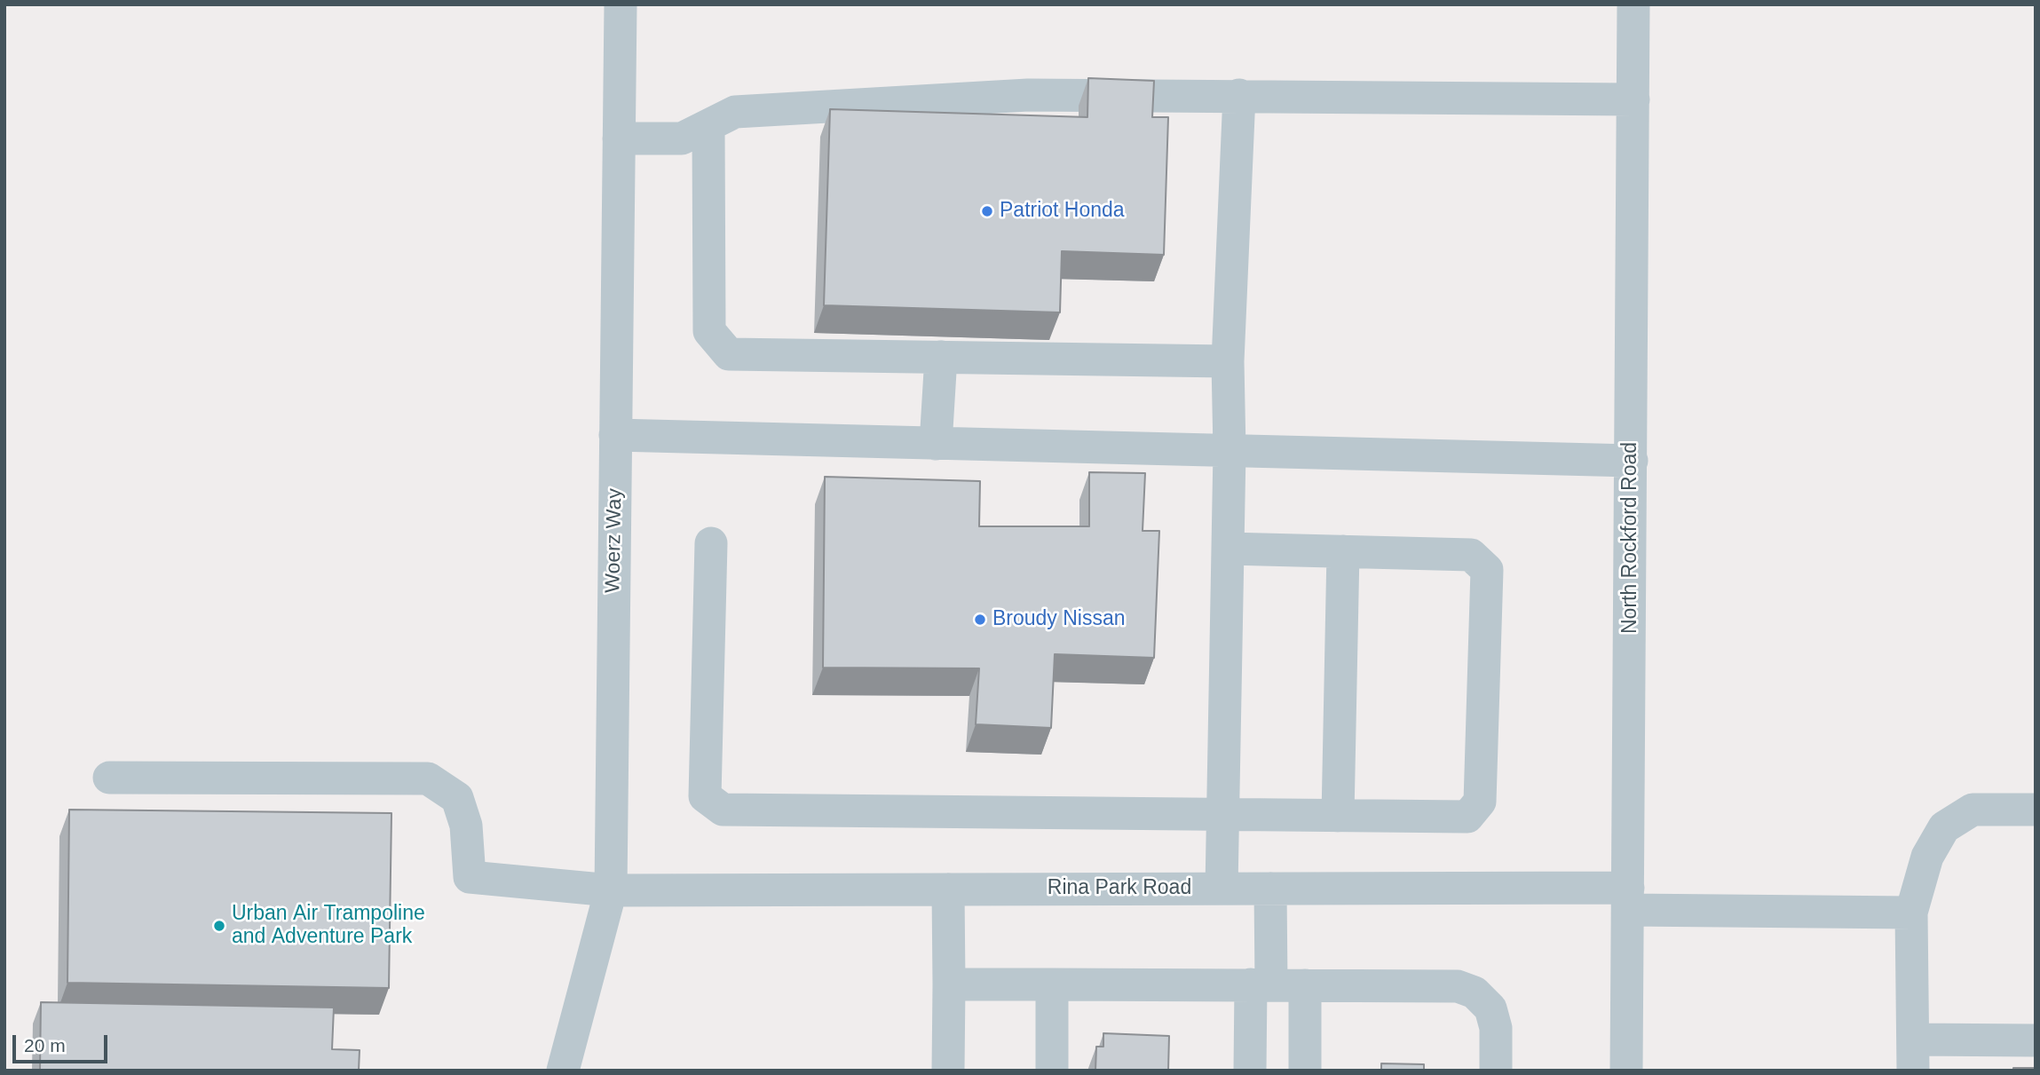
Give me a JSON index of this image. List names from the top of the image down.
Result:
{
  "streets": {
    "street": ["North Rockford Road", "Woerz Way", "Rina Park Road"]
  },
  "crossings": [
    ["North Rockford Road", "Rina Park Road"],
    ["Woerz Way", "Rina Park Road"]
  ],
  "places": ["Patriot Honda", "Broudy Nissan", "Urban Air Trampoline and Adventure Park"],
  "scale_bar": "20 m"
}
